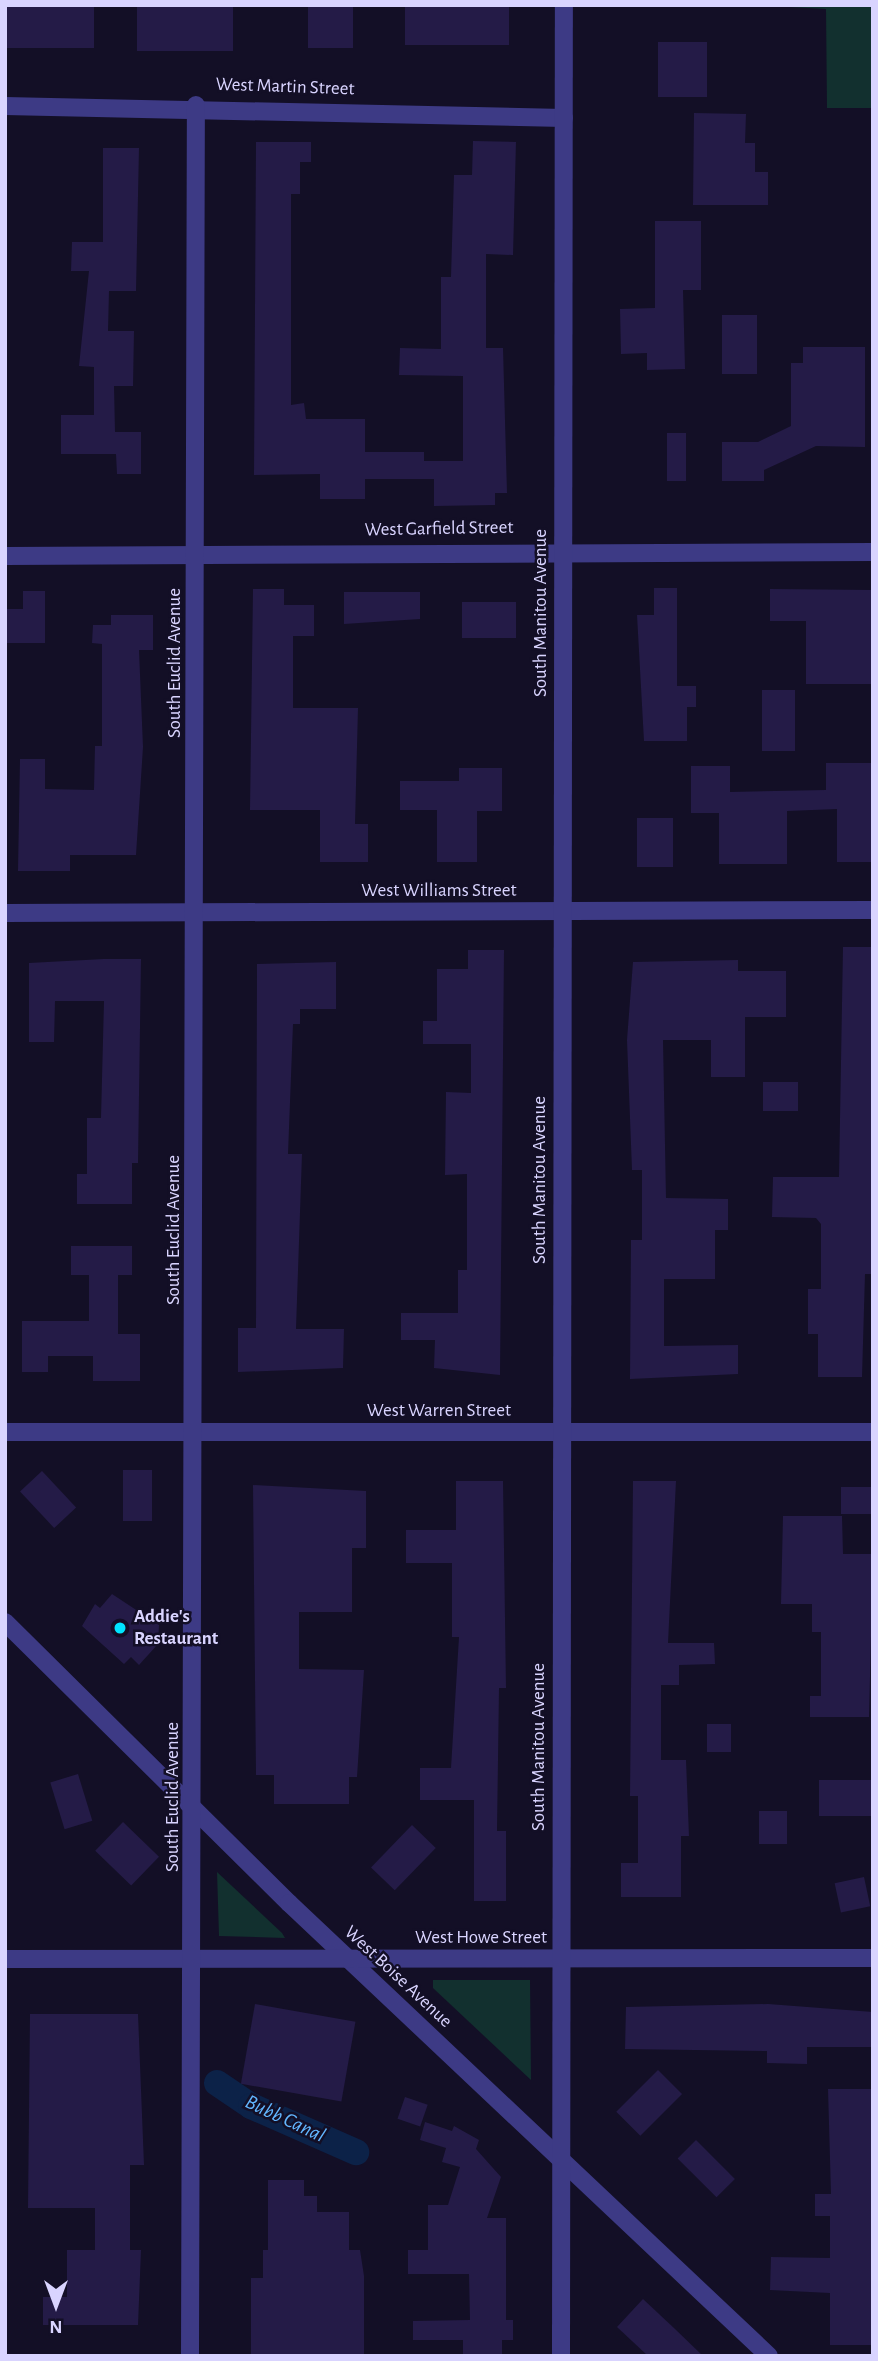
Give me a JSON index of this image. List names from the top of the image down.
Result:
{
  "streets": {
    "street": [
      "West Martin Street",
      "West Garfield Street",
      "South Manitou Avenue",
      "South Euclid Avenue",
      "West Williams Street",
      "West Warren Street",
      "West Howe Street",
      "West Boise Avenue"
    ]
  },
  "crossings": [
    ["West Martin Street", "South Manitou Avenue"],
    ["West Martin Street", "South Euclid Avenue"],
    ["West Garfield Street", "South Manitou Avenue"],
    ["West Garfield Street", "South Euclid Avenue"],
    ["South Manitou Avenue", "West Williams Street"],
    ["South Manitou Avenue", "West Warren Street"],
    ["South Manitou Avenue", "West Howe Street"],
    ["South Manitou Avenue", "West Boise Avenue"],
    ["South Euclid Avenue", "West Williams Street"],
    ["South Euclid Avenue", "West Warren Street"],
    ["South Euclid Avenue", "West Howe Street"],
    ["South Euclid Avenue", "West Boise Avenue"],
    ["West Howe Street", "West Boise Avenue"]
  ],
  "water": ["Bubb Canal"],
  "places": ["Addie's Restaurant"],
  "north": "bottom"
}
